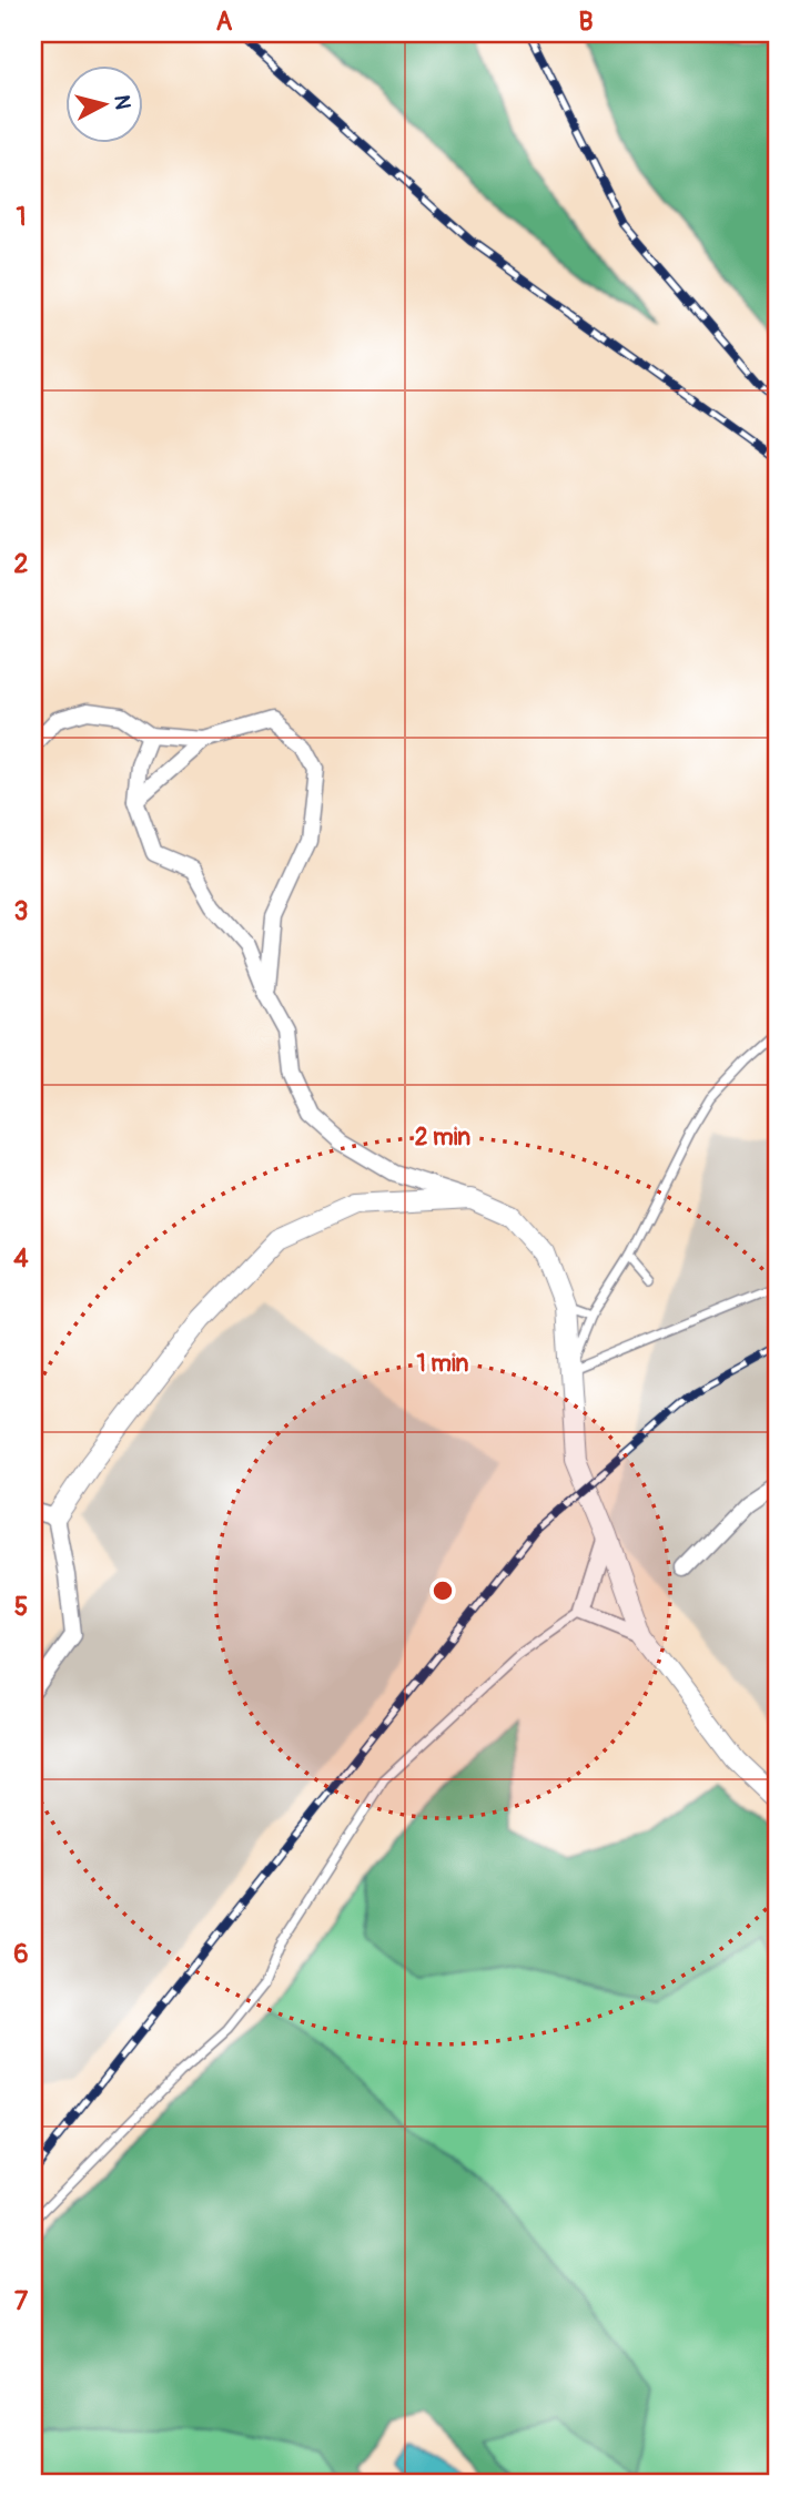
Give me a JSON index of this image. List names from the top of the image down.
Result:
{
  "north": "right",
  "grid": {
    "columns": ["A", "B"],
    "rows": [
      "1",
      "2",
      "3",
      "4",
      "5",
      "6",
      "7"
    ]
  },
  "rings": ["2 min", "1 min"]
}
